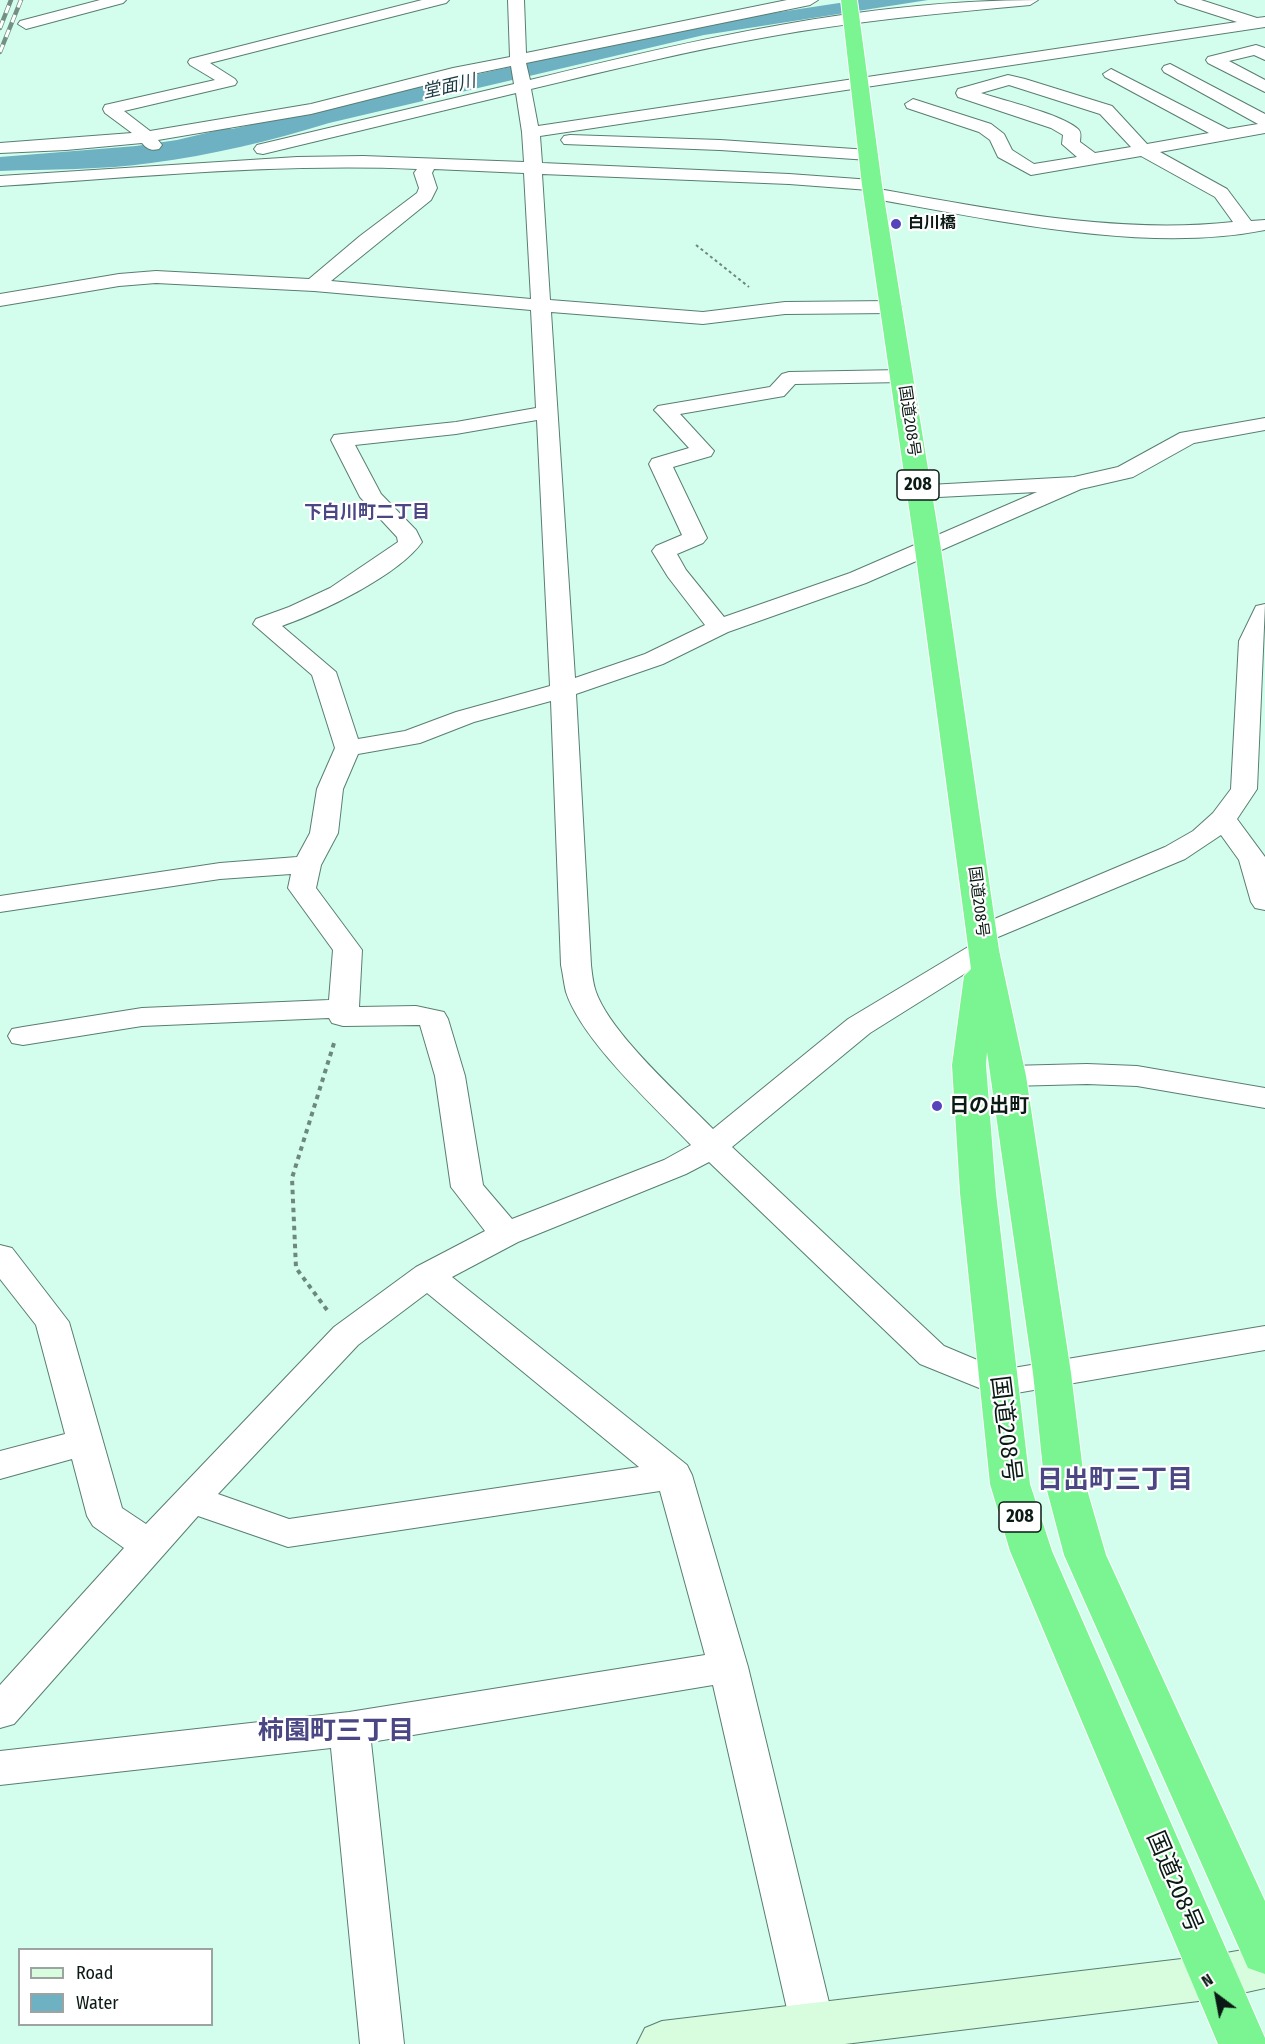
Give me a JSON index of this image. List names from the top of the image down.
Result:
{
  "streets": {
    "highway": ["国道208号", "208"]
  },
  "districts": ["下白川町二丁目", "日出町三丁目", "柿園町三丁目"],
  "water": ["堂面川"],
  "places": ["白川橋", "日の出町"],
  "legend": ["Road", "Water"],
  "north": "top left"
}
